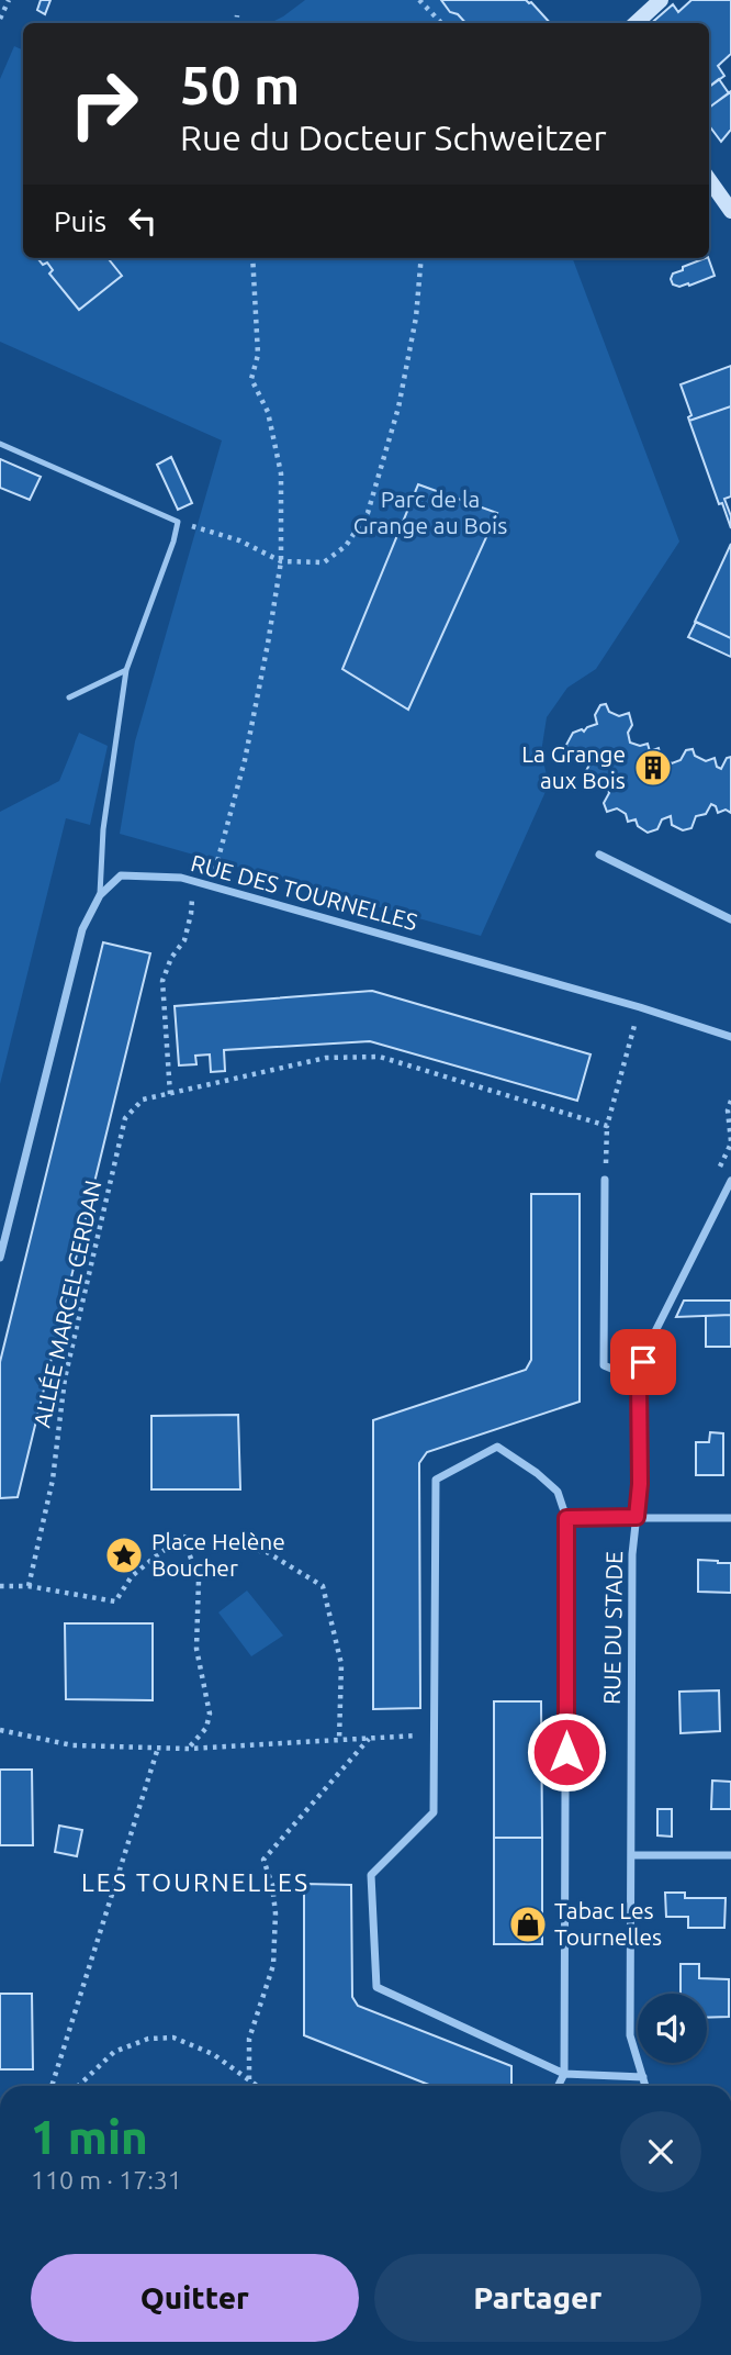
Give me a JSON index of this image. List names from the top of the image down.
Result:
{
  "streets": {
    "street": ["RUE DES TOURNELLES", "RUE DU STADE"],
    "path": ["ALLÉE MARCEL CERDAN"]
  },
  "districts": ["LES TOURNELLES"],
  "parks": ["Parc de la Grange au Bois"],
  "places": {
    "building": ["La Grange aux Bois"],
    "place": ["Place Helène Boucher"],
    "shop": ["Tabac Les Tournelles"]
  },
  "page": {
    "turn": ["50 m", "Rue du Docteur Schweitzer"],
    "then": "Puis",
    "heading": ["1 min", "110 m · 17:31"],
    "buttons": ["Quitter", "Partager"]
  }
}
